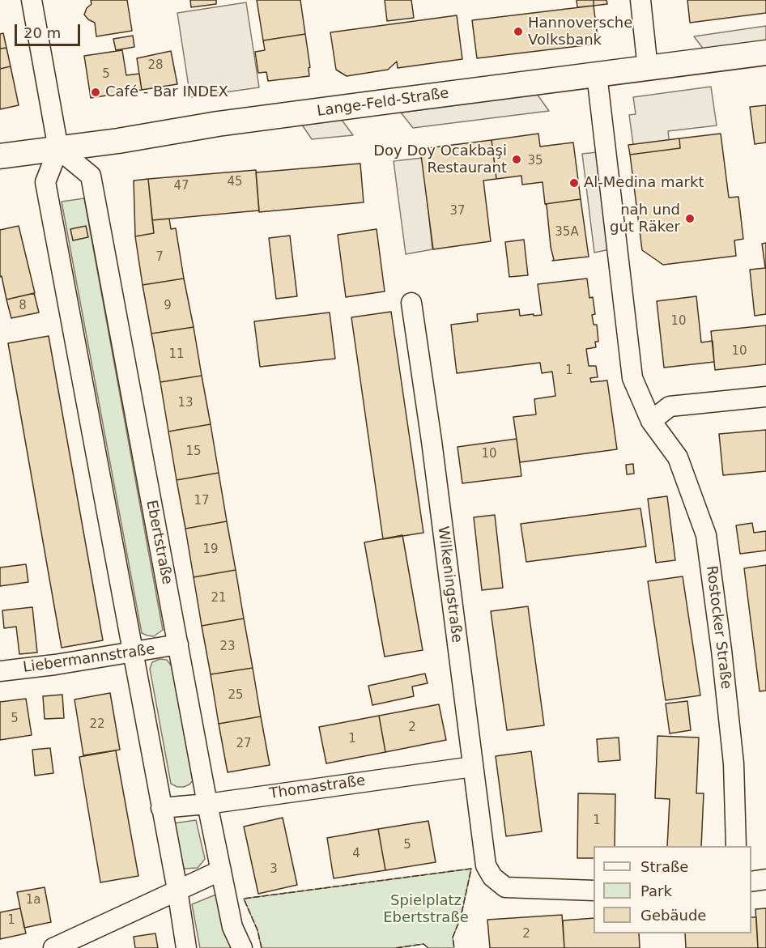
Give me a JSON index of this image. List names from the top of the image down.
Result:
{
  "streets": {
    "street": [
      "Lange-Feld-Straße",
      "Ebertstraße",
      "Wilkeningstraße",
      "Rostocker Straße",
      "Liebermannstraße",
      "Thomastraße"
    ]
  },
  "crossings": [
    ["Lange-Feld-Straße", "Ebertstraße"],
    ["Lange-Feld-Straße", "Rostocker Straße"],
    ["Ebertstraße", "Liebermannstraße"],
    ["Ebertstraße", "Thomastraße"],
    ["Wilkeningstraße", "Thomastraße"]
  ],
  "parks": ["Spielplatz Ebertstraße"],
  "places": [
    "Hannoversche Volksbank",
    "Café - Bar INDEX",
    "Doy Doy Ocakbaşi Restaurant",
    "Al-Medina markt",
    "nah und gut Räker"
  ],
  "house_numbers": [
    "28",
    "5",
    "35",
    "45",
    "47",
    "37",
    "35A",
    "7",
    "8",
    "9",
    "10",
    "10",
    "11",
    "1",
    "13",
    "15",
    "10",
    "17",
    "19",
    "21",
    "23",
    "25",
    "5",
    "22",
    "2",
    "1",
    "27",
    "1",
    "5",
    "4",
    "3",
    "1a",
    "1",
    "2"
  ],
  "legend": ["Straße", "Park", "Gebäude"],
  "scale_bar": "20 m"
}
